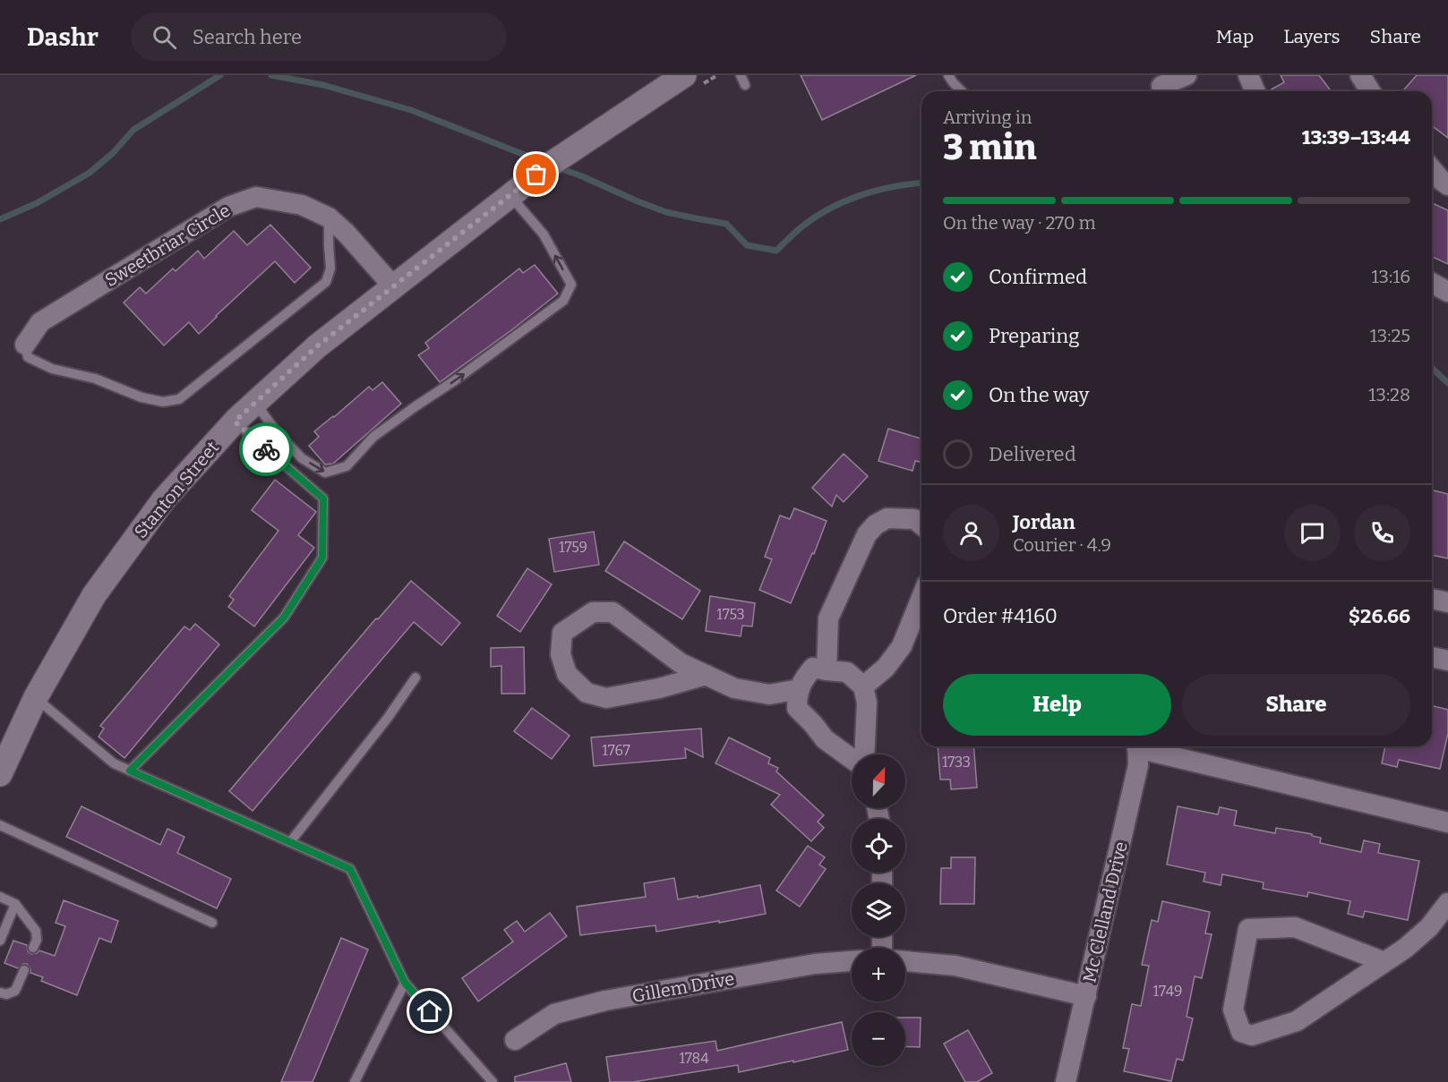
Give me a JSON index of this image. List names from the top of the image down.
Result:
{
  "streets": {
    "street": [
      "Sweetbriar Circle",
      "Stanton Street",
      "Mc Clelland Drive",
      "Gillem Drive"
    ]
  },
  "crossings": [
    ["Sweetbriar Circle", "Stanton Street"]
  ],
  "house_numbers": [
    "1759",
    "1753",
    "1767",
    "1733",
    "1749",
    "1784"
  ],
  "north": "top",
  "page": {
    "header": "Dashr",
    "search": "Search here",
    "nav": ["Map", "Layers", "Share"],
    "heading": ["3 min", "Arriving in", "13:39–13:44"],
    "panel": [
      "Jordan",
      "Courier · 4.9",
      "Order #4160",
      "$26.66"
    ],
    "bar": "On the way · 270 m",
    "list": [
      ["Confirmed", "13:16"],
      ["Preparing", "13:25"],
      ["On the way", "13:28"],
      "Delivered"
    ],
    "buttons": ["Help", "Share"],
    "map_buttons": ["+", "−"]
  }
}
